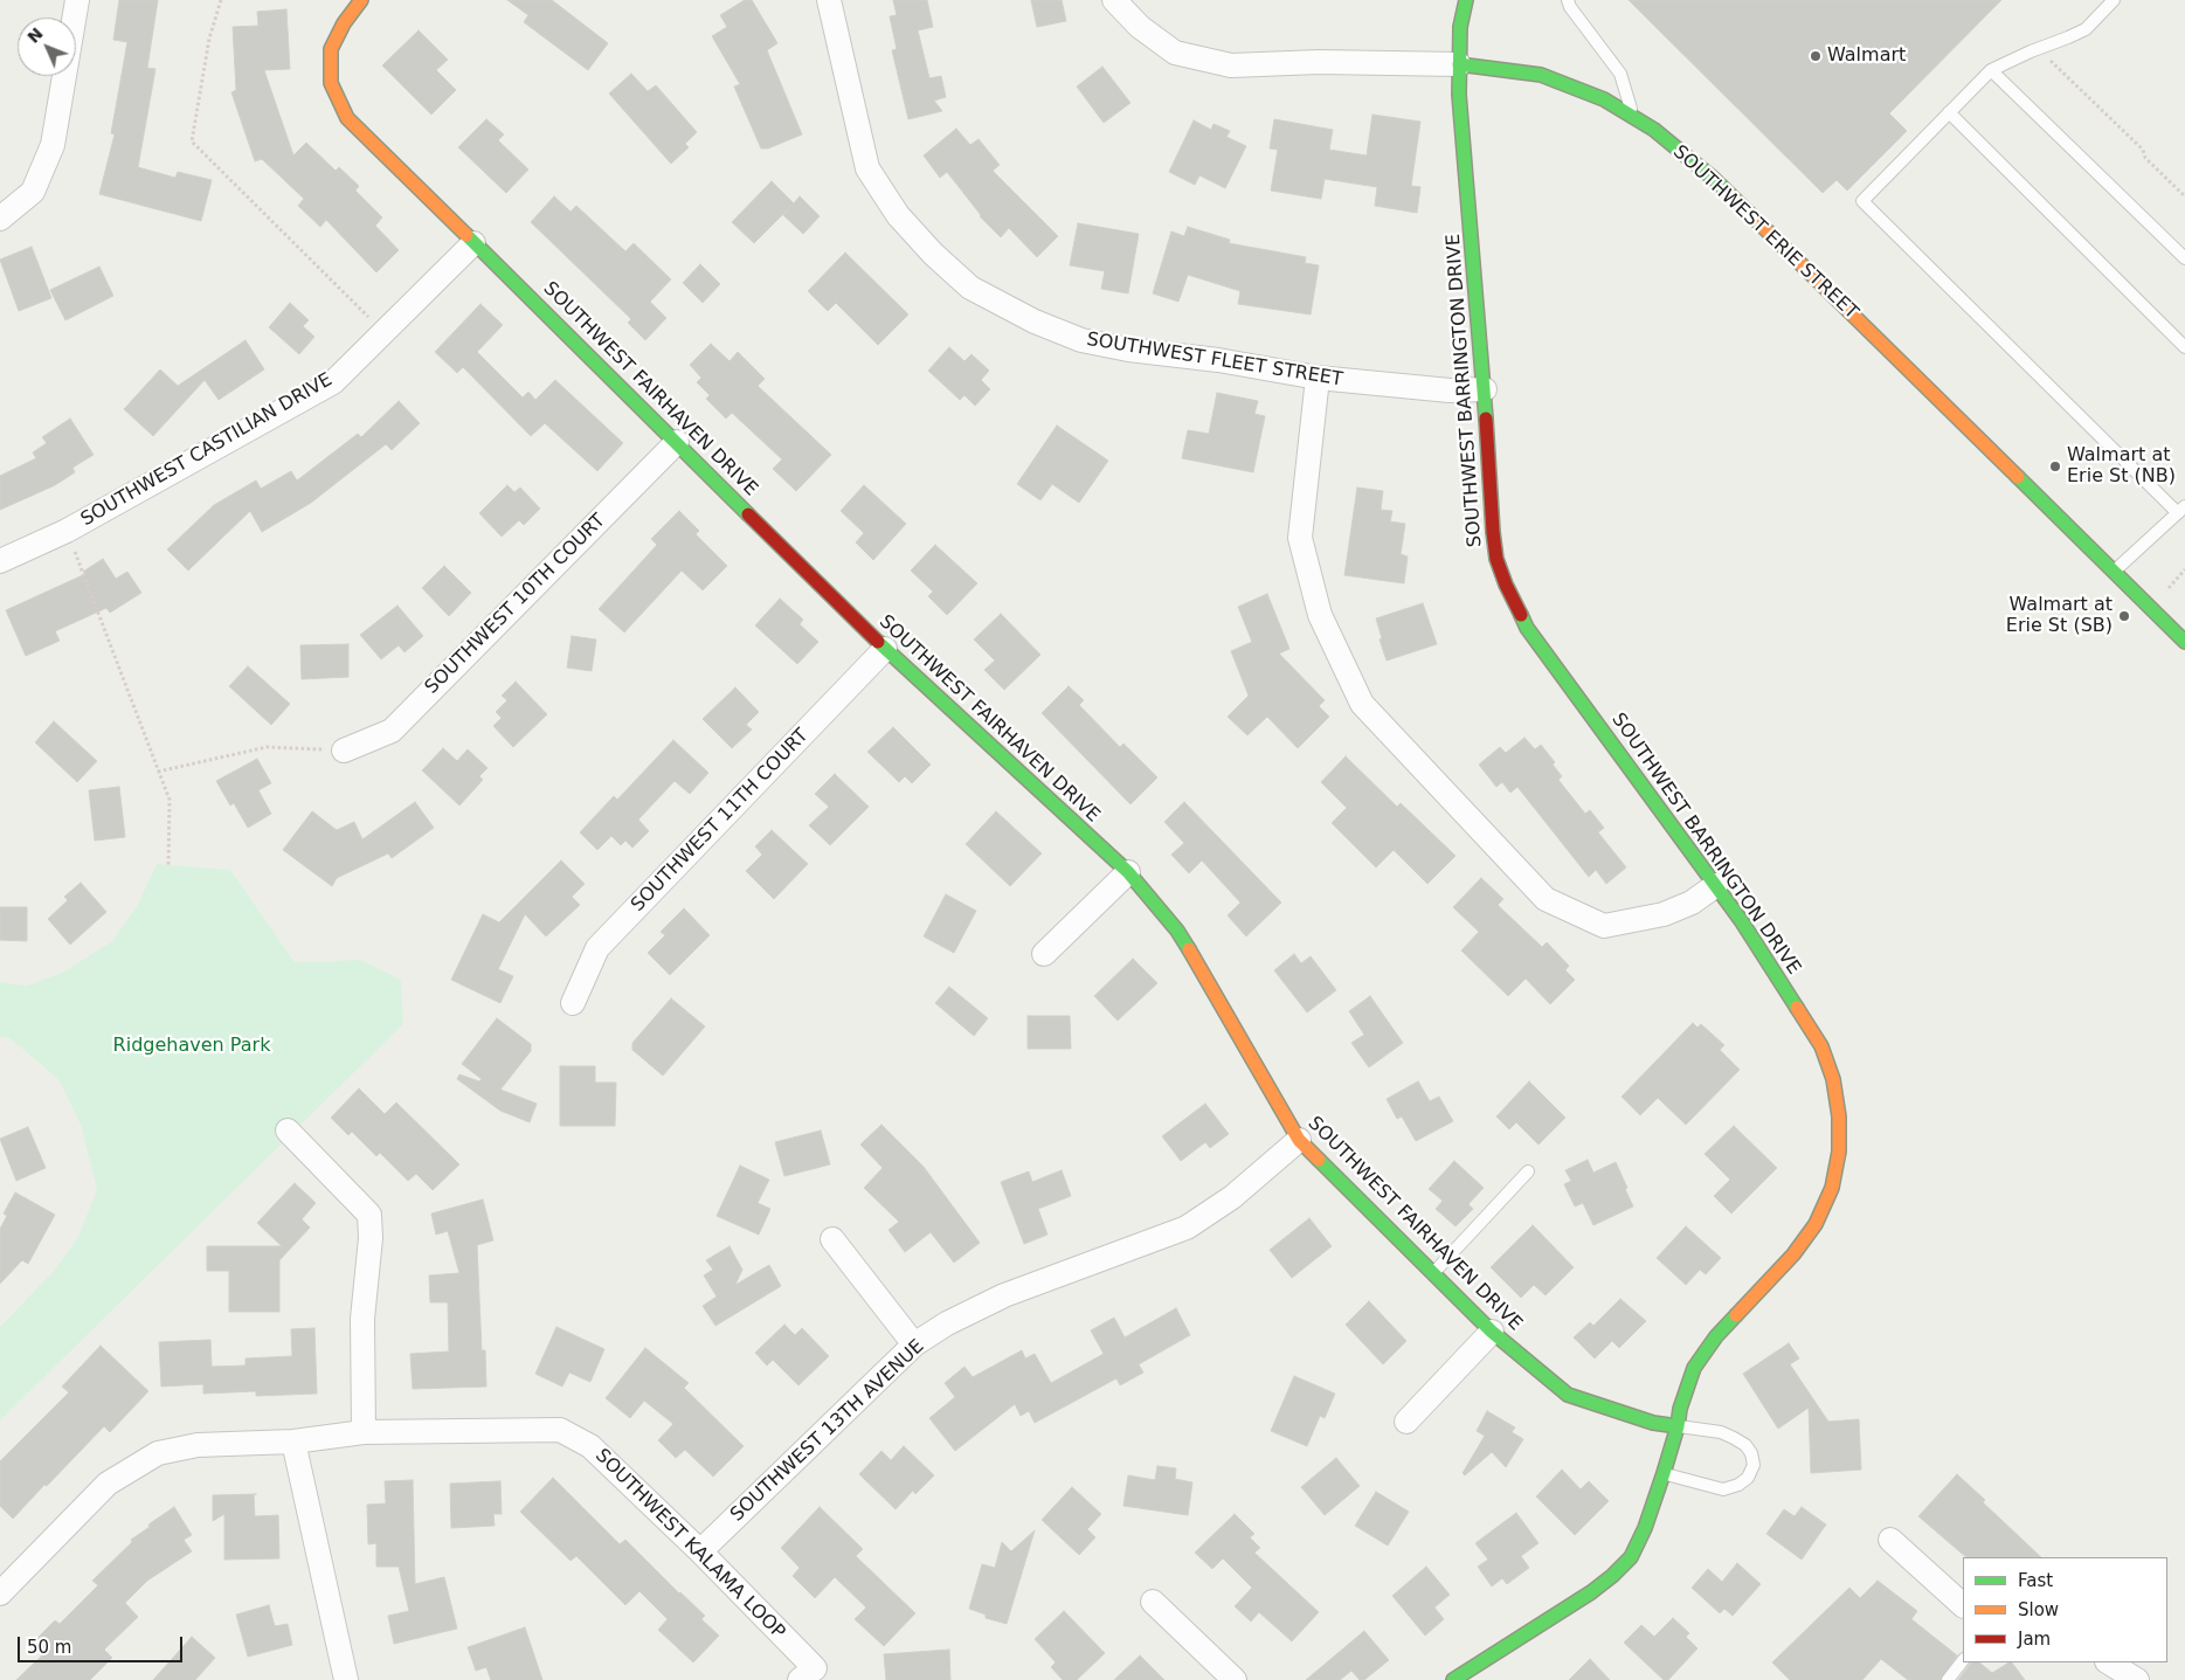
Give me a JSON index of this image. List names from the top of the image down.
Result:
{
  "streets": {
    "street": [
      "SOUTHWEST ERIE STREET",
      "SOUTHWEST FLEET STREET",
      "SOUTHWEST FAIRHAVEN DRIVE",
      "SOUTHWEST BARRINGTON DRIVE",
      "SOUTHWEST CASTILIAN DRIVE",
      "SOUTHWEST 10TH COURT",
      "SOUTHWEST 11TH COURT",
      "SOUTHWEST 13TH AVENUE",
      "SOUTHWEST KALAMA LOOP"
    ]
  },
  "crossings": [
    ["SOUTHWEST ERIE STREET", "SOUTHWEST BARRINGTON DRIVE"],
    ["SOUTHWEST FLEET STREET", "SOUTHWEST BARRINGTON DRIVE"],
    ["SOUTHWEST FAIRHAVEN DRIVE", "SOUTHWEST BARRINGTON DRIVE"],
    ["SOUTHWEST FAIRHAVEN DRIVE", "SOUTHWEST CASTILIAN DRIVE"],
    ["SOUTHWEST FAIRHAVEN DRIVE", "SOUTHWEST 10TH COURT"],
    ["SOUTHWEST FAIRHAVEN DRIVE", "SOUTHWEST 11TH COURT"],
    ["SOUTHWEST FAIRHAVEN DRIVE", "SOUTHWEST 13TH AVENUE"],
    ["SOUTHWEST 13TH AVENUE", "SOUTHWEST KALAMA LOOP"]
  ],
  "parks": ["Ridgehaven Park"],
  "places": ["Walmart", "Walmart at Erie St (NB)", "Walmart at Erie St (SB)"],
  "legend": ["Fast", "Slow", "Jam"],
  "scale_bar": "50 m",
  "north": "top left"
}
